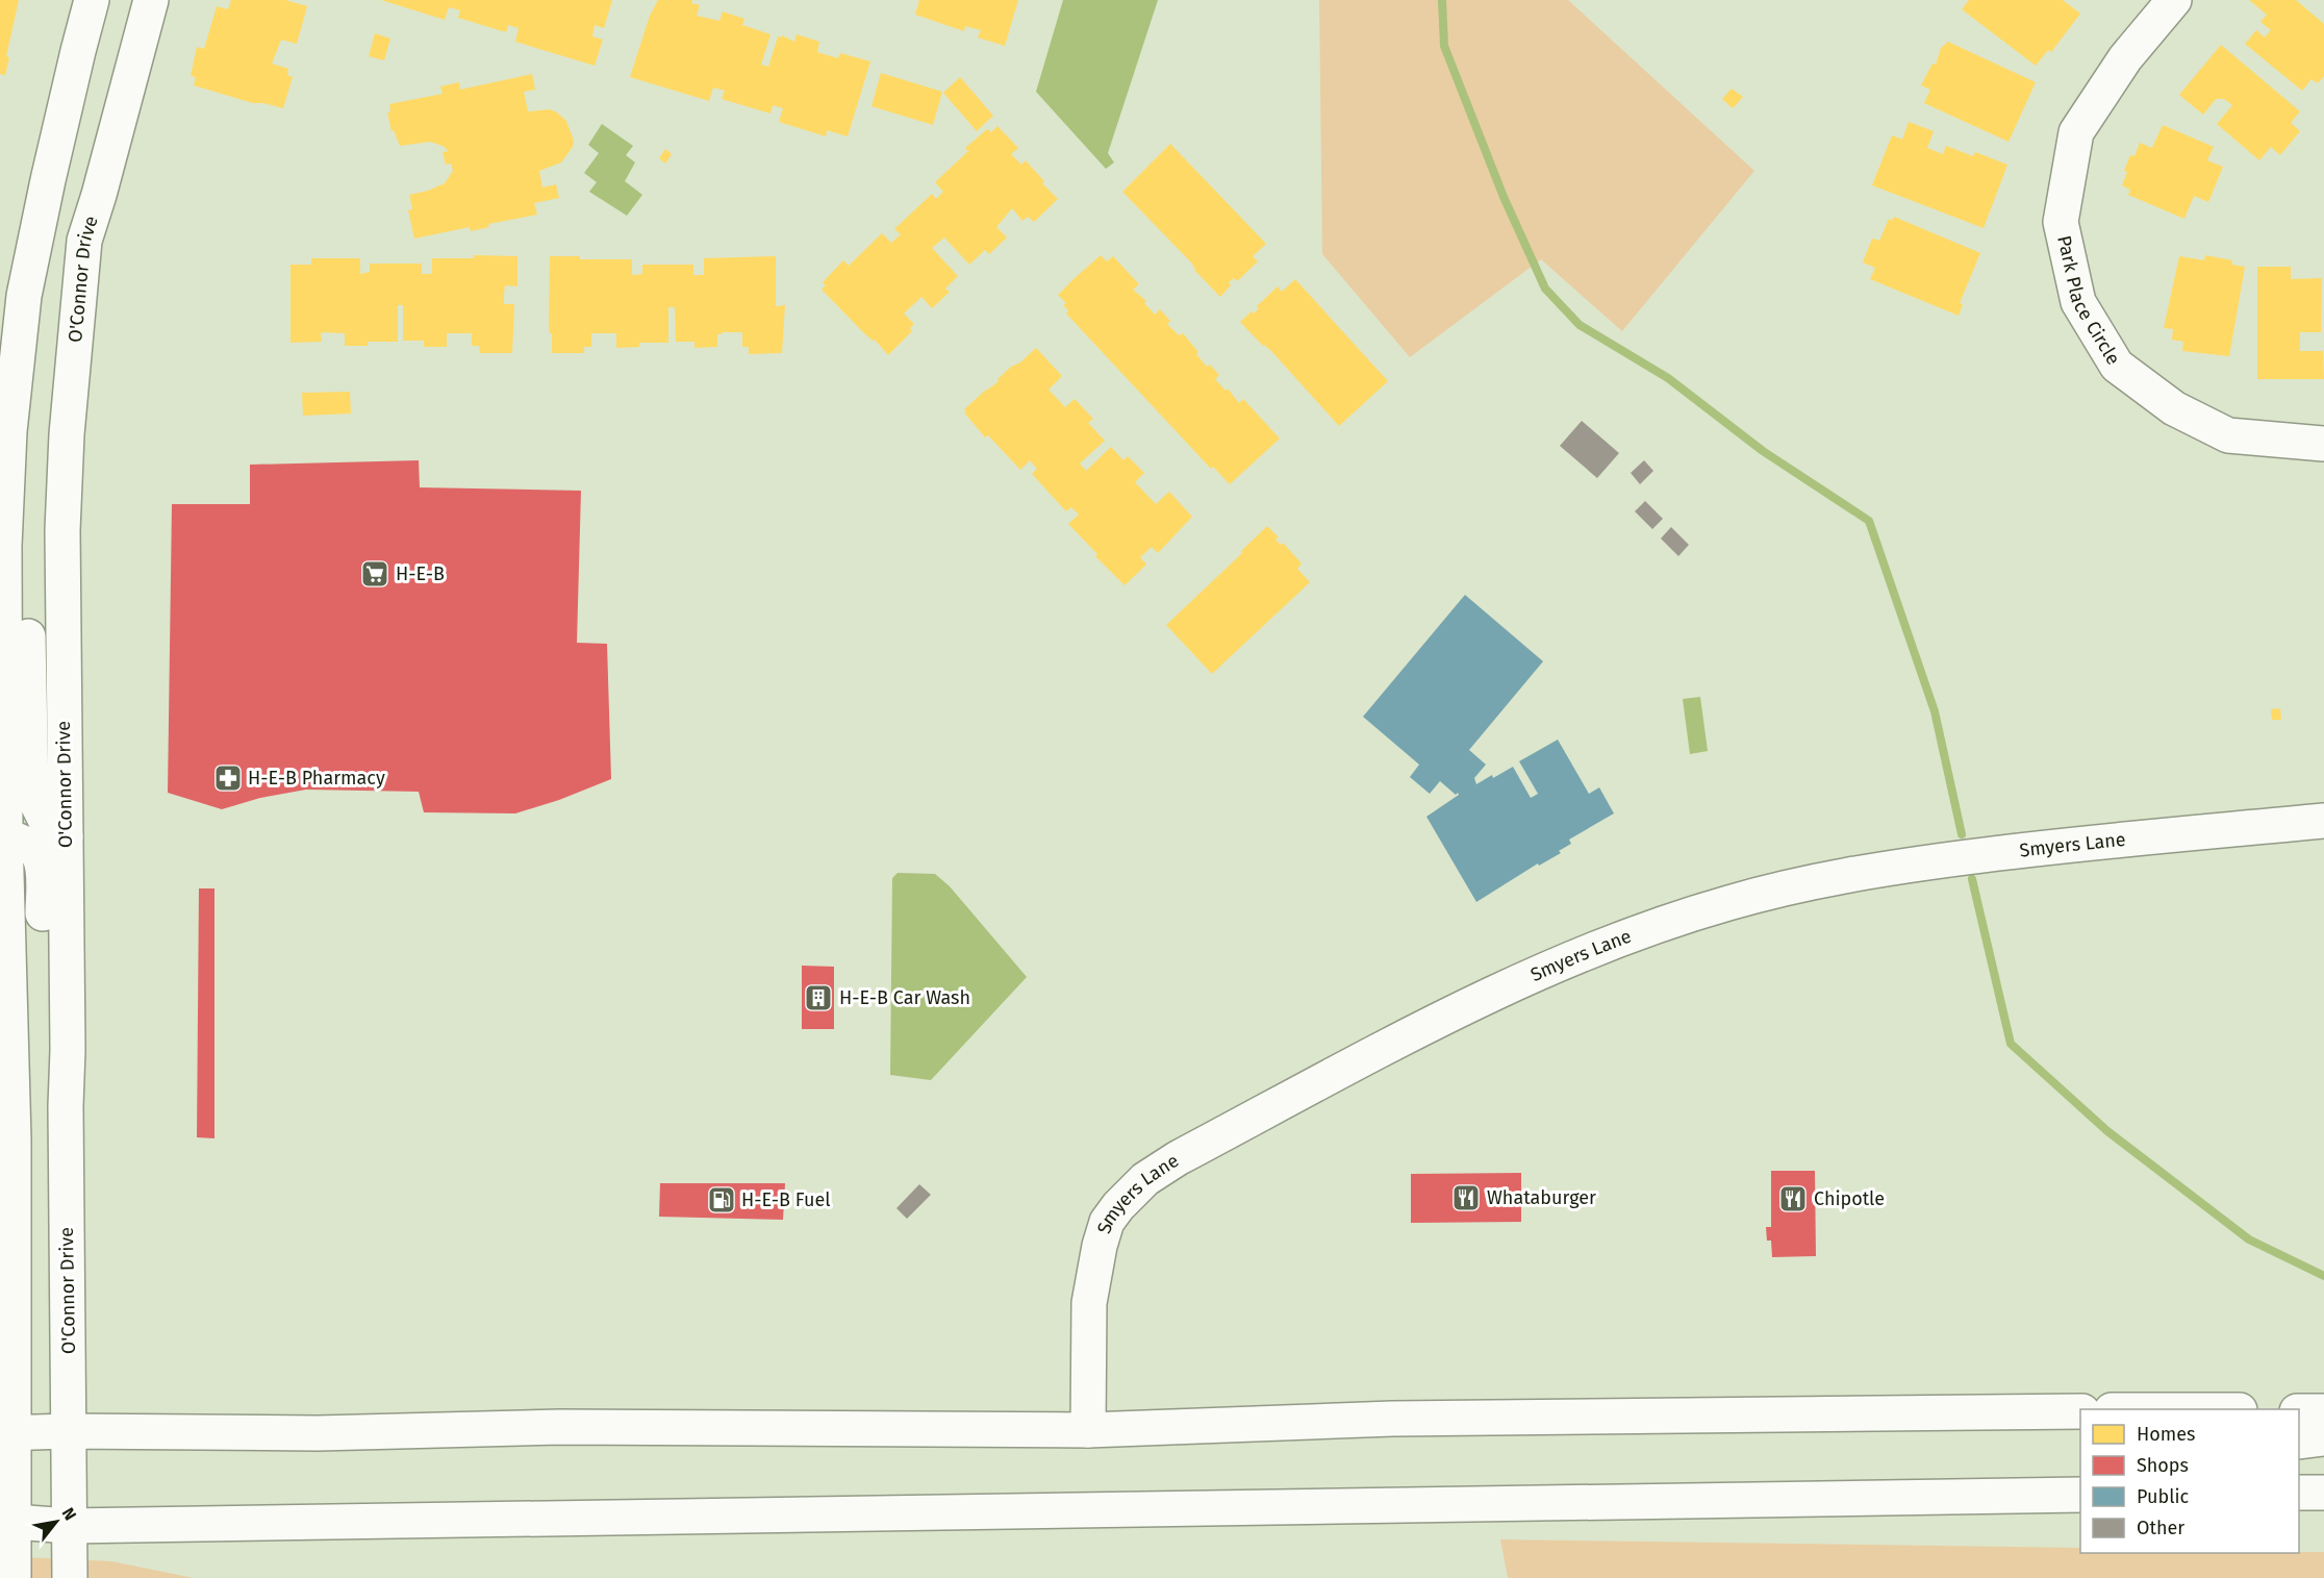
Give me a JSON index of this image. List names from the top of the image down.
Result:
{
  "streets": {
    "main road": ["O'Connor Drive", "Park Place Circle", "Smyers Lane"]
  },
  "places": {
    "supermarket": ["H-E-B"],
    "pharmacy": ["H-E-B Pharmacy"],
    "building": ["H-E-B Car Wash"],
    "restaurant": ["Whataburger", "Chipotle"],
    "fuel station": ["H-E-B Fuel"]
  },
  "legend": [
    "Homes",
    "Shops",
    "Public",
    "Other"
  ],
  "north": "top right"
}
